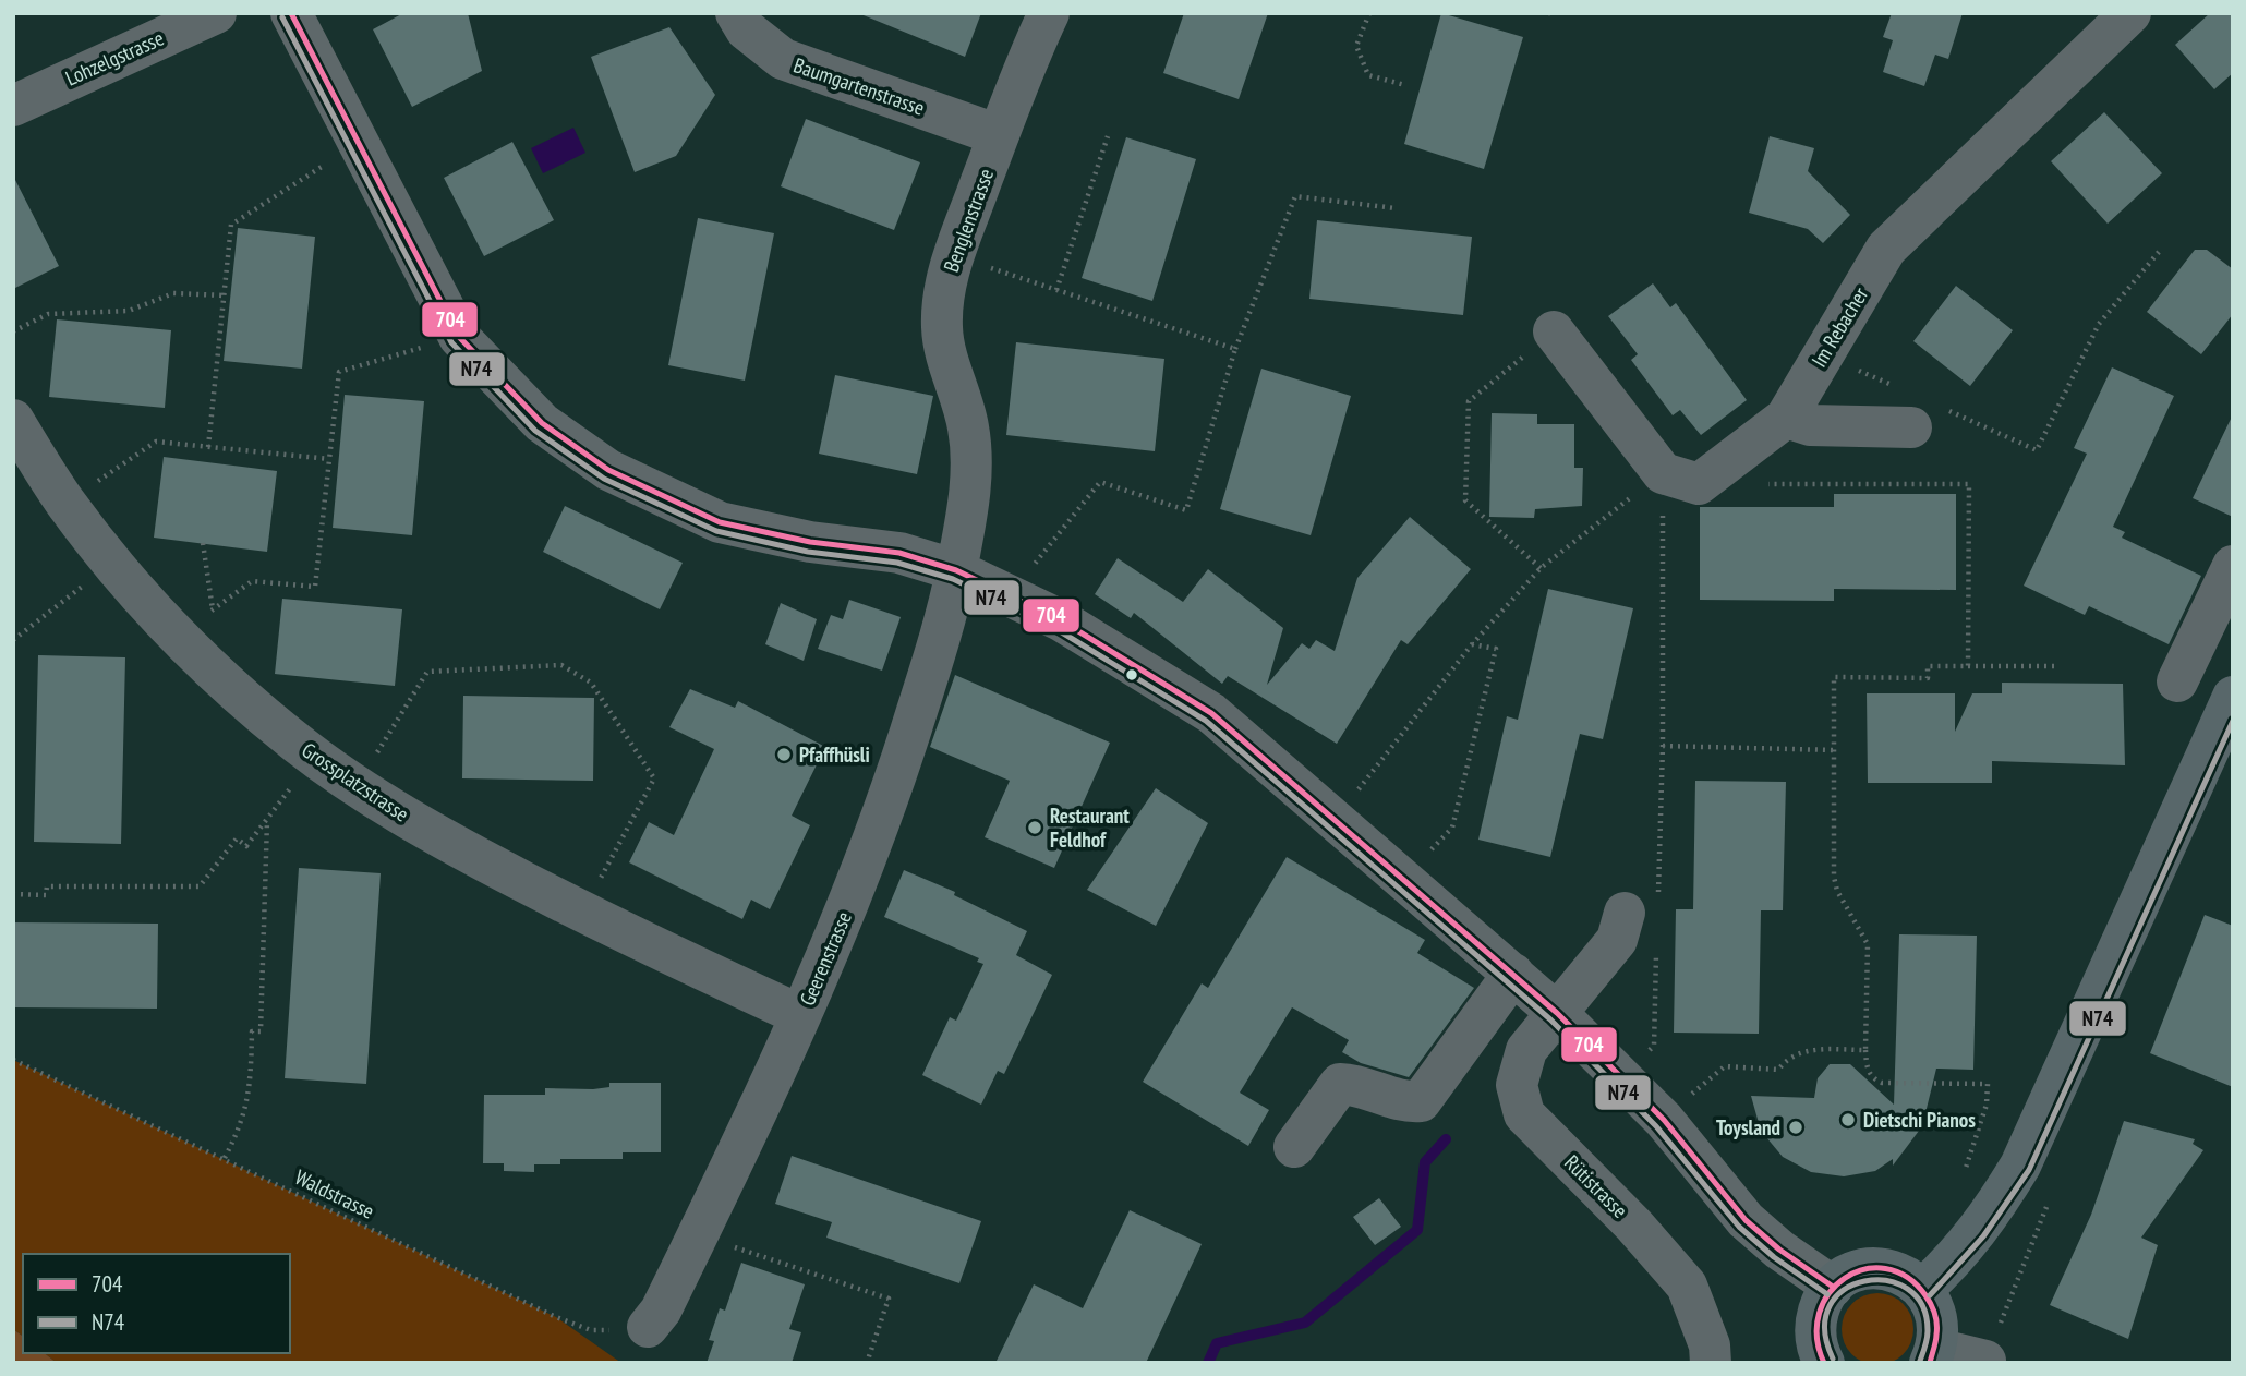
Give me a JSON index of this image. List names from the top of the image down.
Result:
{
  "streets": {
    "street": [
      "Lohzelgstrasse",
      "Baumgartenstrasse",
      "Benglenstrasse",
      "Im Rebacher",
      "Grossplatzstrasse",
      "Geerenstrasse",
      "Rütistrasse"
    ],
    "path": ["Waldstrasse"]
  },
  "crossings": [
    ["Baumgartenstrasse", "Benglenstrasse"],
    ["Benglenstrasse", "Geerenstrasse"],
    ["Grossplatzstrasse", "Geerenstrasse"],
    ["Geerenstrasse", "Waldstrasse"]
  ],
  "places": [
    "Pfaffhüsli",
    "Restaurant Feldhof",
    "Dietschi Pianos",
    "Toysland"
  ],
  "lines": ["transit line 704", "transit line N74"],
  "legend": ["704", "N74"]
}
